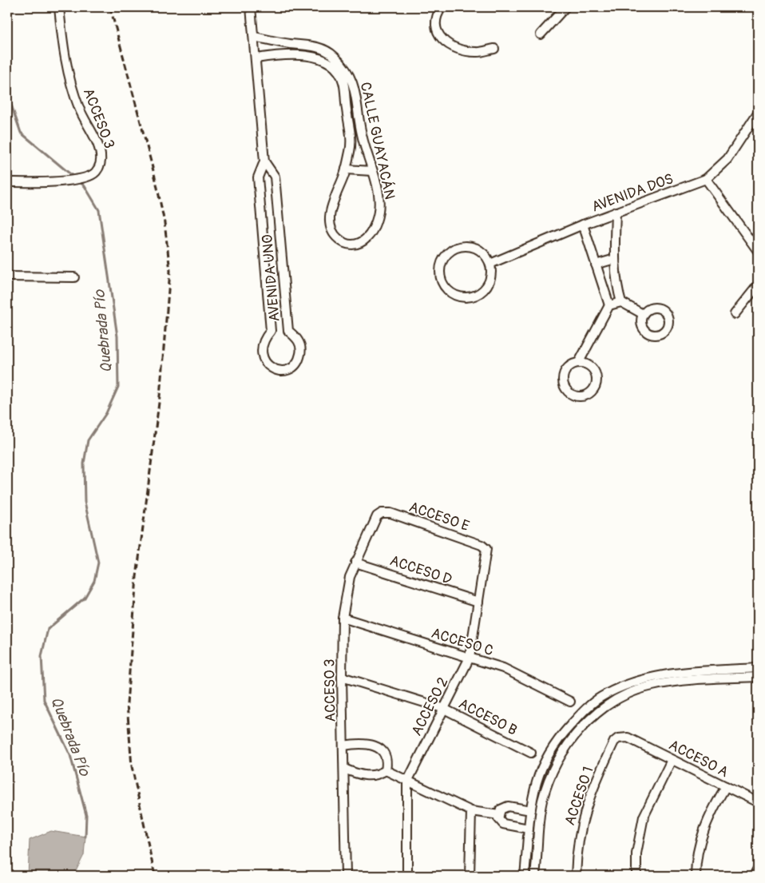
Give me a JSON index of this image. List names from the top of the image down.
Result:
{
  "streets": {
    "street": [
      "ACCESO 3",
      "CALLE GUAYACÁN",
      "AVENIDA DOS",
      "AVENIDA UNO",
      "ACCESO E",
      "ACCESO D",
      "ACCESO C",
      "ACCESO 2",
      "ACCESO B",
      "ACCESO A",
      "ACCESO 1"
    ]
  },
  "crossings": [
    ["ACCESO 3", "ACCESO E"],
    ["ACCESO 3", "ACCESO D"],
    ["ACCESO 3", "ACCESO C"],
    ["ACCESO 3", "ACCESO B"],
    ["CALLE GUAYACÁN", "AVENIDA UNO"],
    ["ACCESO E", "ACCESO 2"],
    ["ACCESO D", "ACCESO 2"],
    ["ACCESO C", "ACCESO 2"],
    ["ACCESO 2", "ACCESO B"],
    ["ACCESO A", "ACCESO 1"]
  ],
  "water": ["Quebrada Pío"]
}
